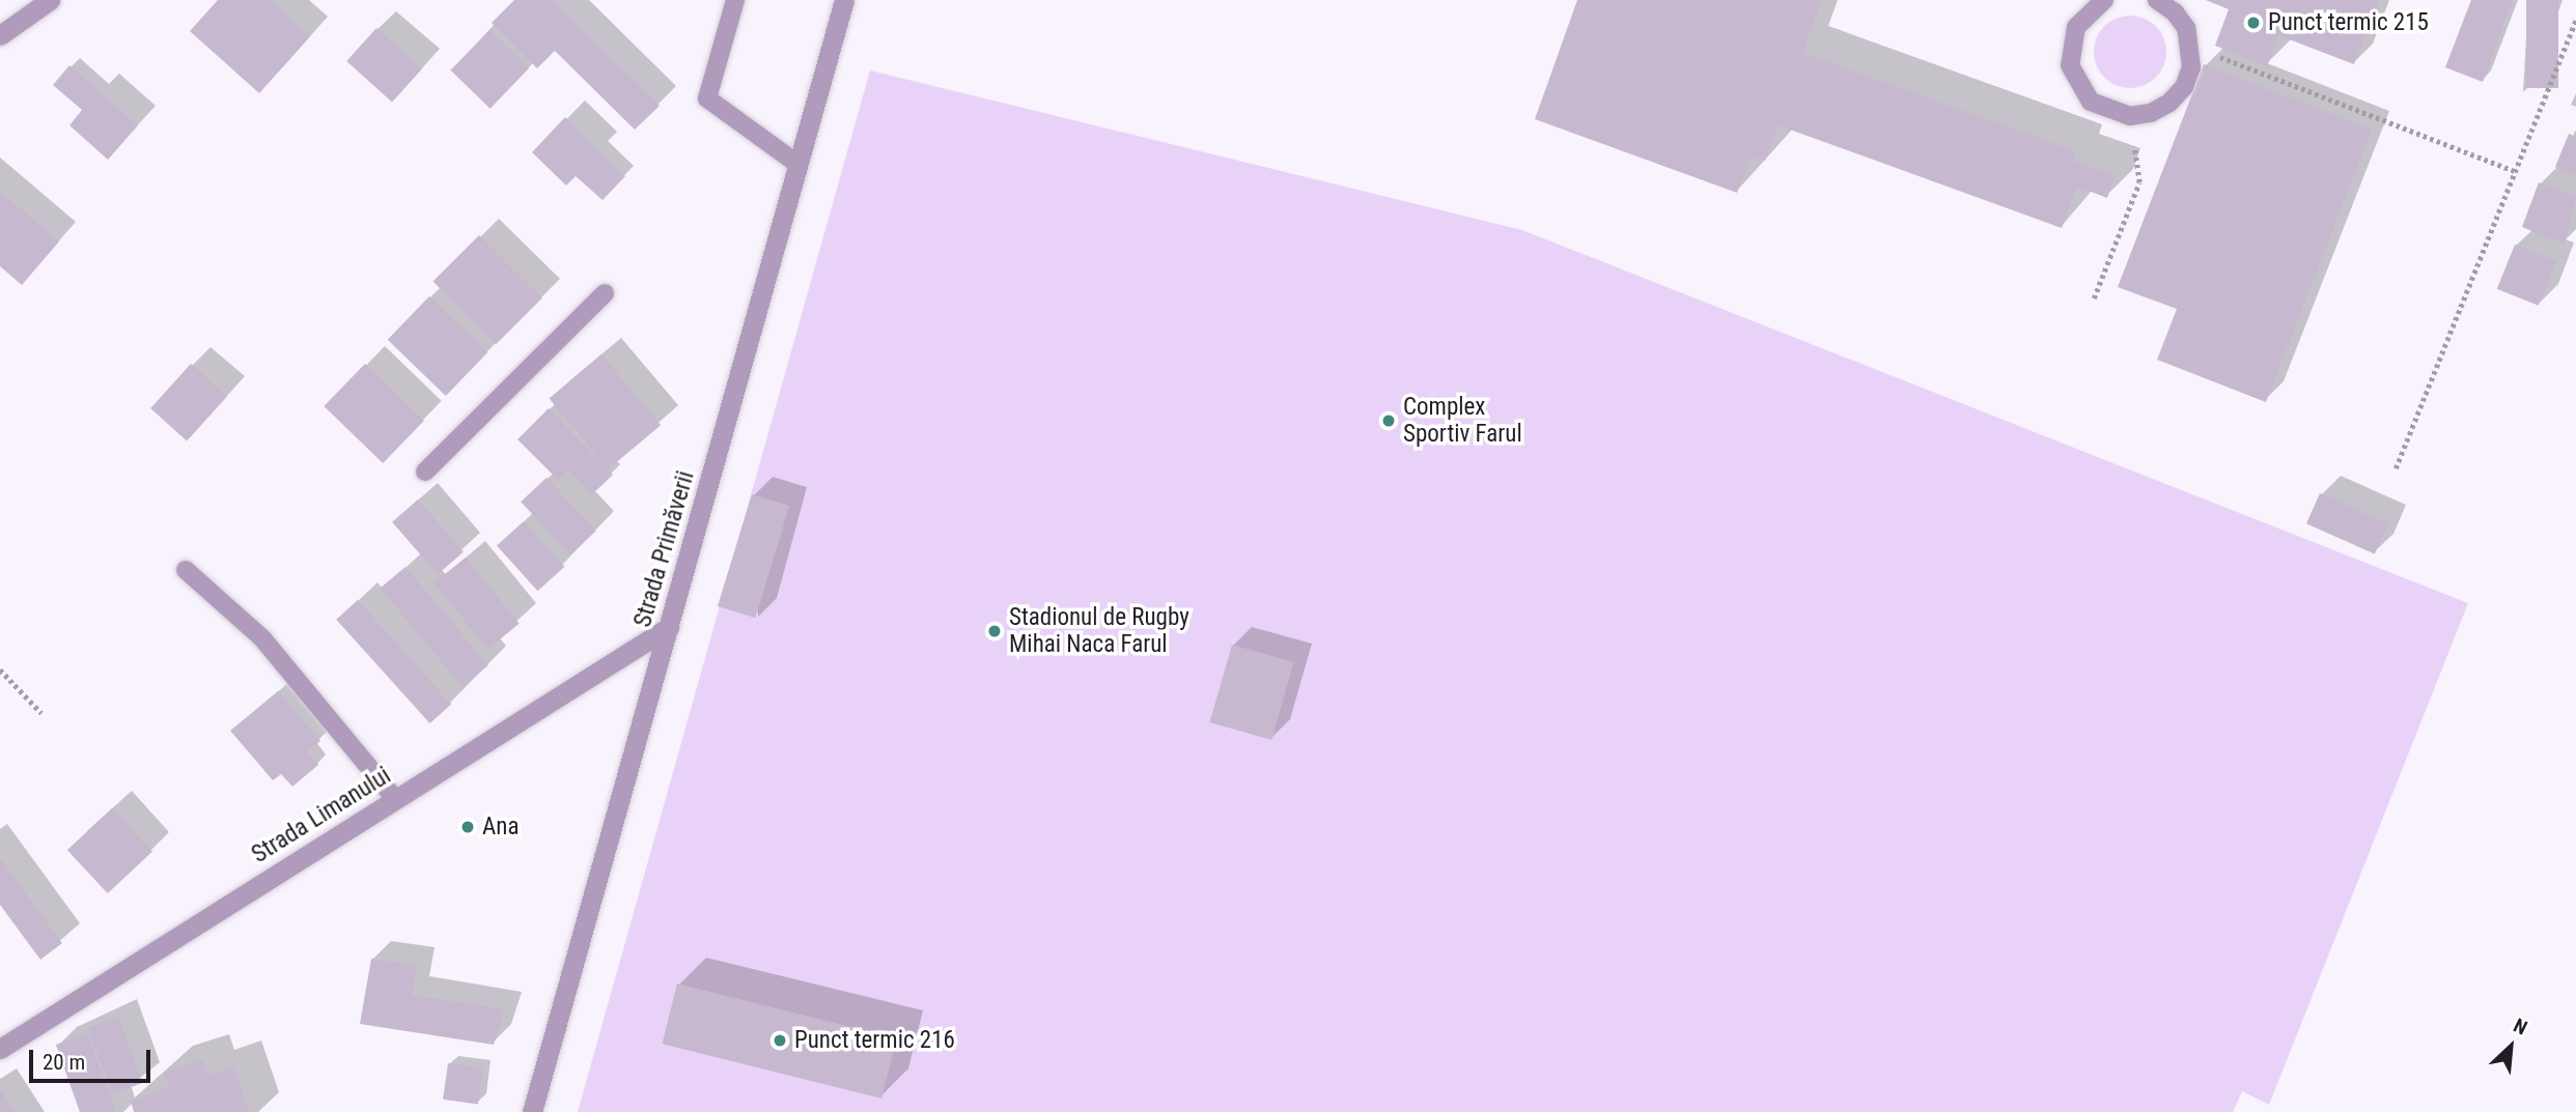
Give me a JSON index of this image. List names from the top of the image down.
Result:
{
  "streets": {
    "street": ["Strada Primăverii", "Strada Limanului"]
  },
  "crossings": [
    ["Strada Primăverii", "Strada Limanului"]
  ],
  "places": [
    "Punct termic 215",
    "Complex Sportiv Farul",
    "Stadionul de Rugby Mihai Naca Farul",
    "Ana",
    "Punct termic 216"
  ],
  "scale_bar": "20 m",
  "north": "top right"
}
